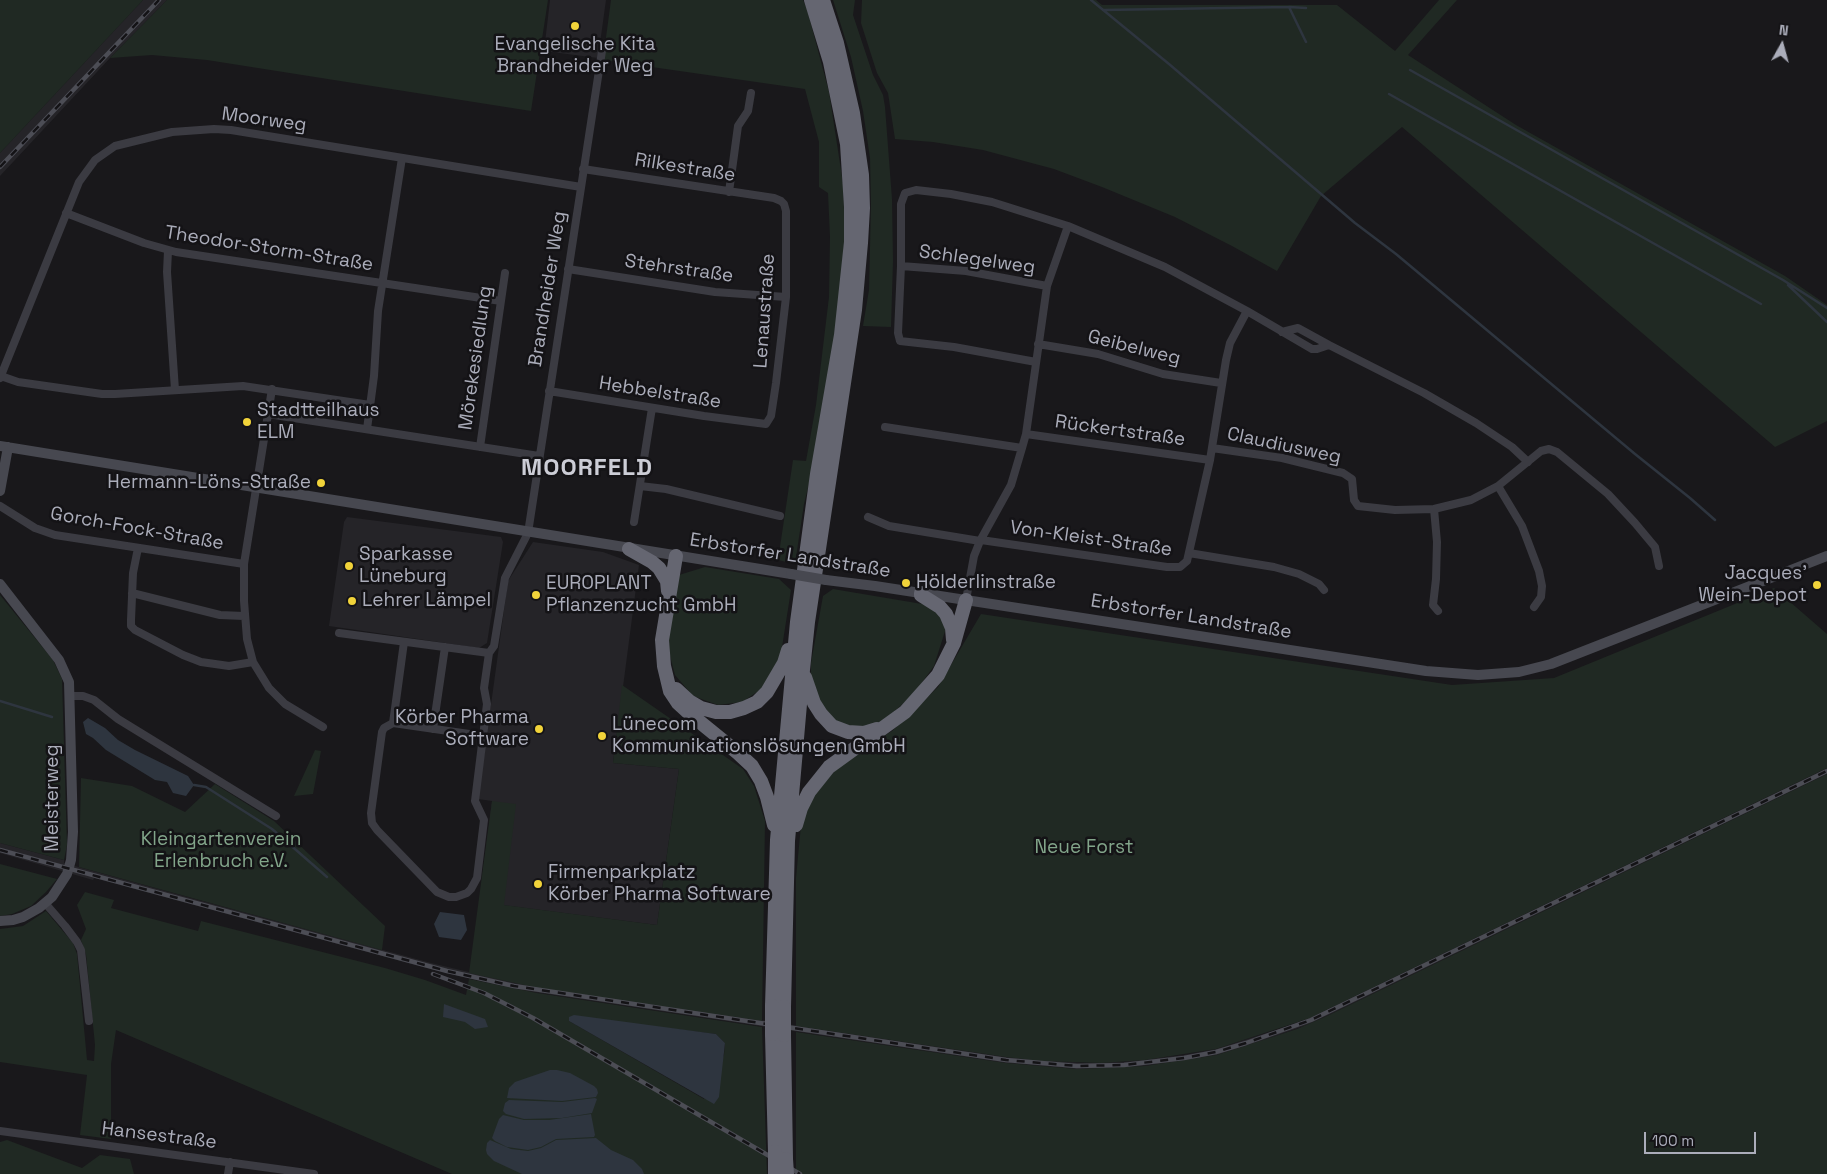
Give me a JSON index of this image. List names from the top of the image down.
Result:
{
  "streets": {
    "street": [
      "Moorweg",
      "Rilkestraße",
      "Theodor-Storm-Straße",
      "Schlegelweg",
      "Stehrstraße",
      "Brandheider Weg",
      "Lenaustraße",
      "Geibelweg",
      "Mörekesiedlung",
      "Hebbelstraße",
      "Rückertstraße",
      "Claudiusweg",
      "Gorch-Fock-Straße",
      "Von-Kleist-Straße",
      "Erbstorfer Landstraße",
      "Meisterweg",
      "Hansestraße"
    ]
  },
  "crossings": [
    ["Moorweg", "Theodor-Storm-Straße"],
    ["Moorweg", "Brandheider Weg"],
    ["Rilkestraße", "Brandheider Weg"],
    ["Rilkestraße", "Lenaustraße"],
    ["Theodor-Storm-Straße", "Mörekesiedlung"],
    ["Stehrstraße", "Brandheider Weg"],
    ["Stehrstraße", "Lenaustraße"],
    ["Brandheider Weg", "Mörekesiedlung"],
    ["Brandheider Weg", "Hebbelstraße"],
    ["Brandheider Weg", "Erbstorfer Landstraße"],
    ["Lenaustraße", "Hebbelstraße"]
  ],
  "districts": ["MOORFELD"],
  "parks": ["Kleingartenverein Erlenbruch e.V.", "Neue Forst"],
  "places": [
    "Evangelische Kita Brandheider Weg",
    "Stadtteilhaus ELM",
    "Hermann-Löns-Straße",
    "Sparkasse Lüneburg",
    "Hölderlinstraße",
    "Jacques’ Wein-Depot",
    "EUROPLANT Pflanzenzucht GmbH",
    "Lehrer Lämpel",
    "Körber Pharma Software",
    "Lünecom Kommunikationslösungen GmbH",
    "Firmenparkplatz Körber Pharma Software"
  ],
  "scale_bar": "100 m",
  "north": "top"
}
